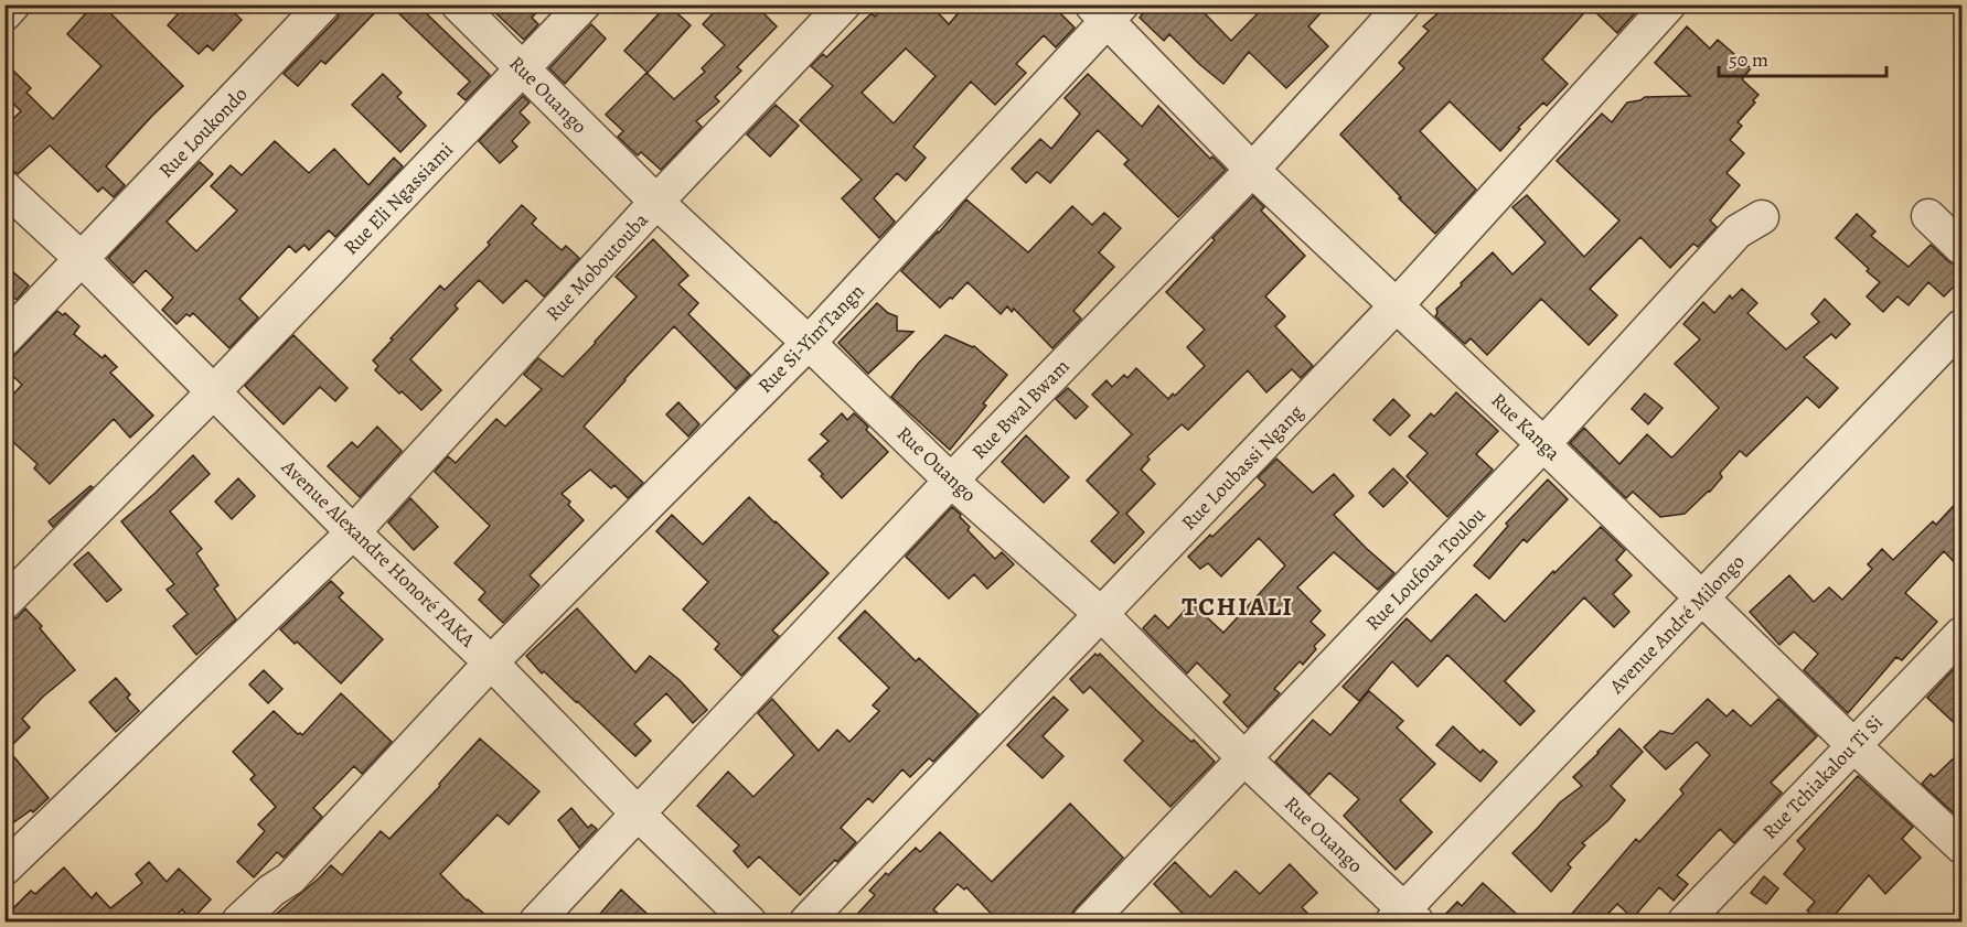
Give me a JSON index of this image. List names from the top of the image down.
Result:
{
  "streets": {
    "street": [
      "Rue Ouango",
      "Rue Loukondo",
      "Rue Eli Ngassiami",
      "Rue Moboutouba",
      "Rue Si-Yim'Tangn",
      "Rue Bwal Bwam",
      "Rue Kanga",
      "Rue Loubassi Ngang",
      "Avenue Alexandre Honoré PAKA",
      "Rue Loufoua Toulou",
      "Avenue André Milongo",
      "Rue Tchiakalou Ti Si"
    ]
  },
  "crossings": [
    ["Rue Ouango", "Rue Eli Ngassiami"],
    ["Rue Ouango", "Rue Moboutouba"],
    ["Rue Ouango", "Rue Si-Yim'Tangn"],
    ["Rue Ouango", "Rue Bwal Bwam"],
    ["Rue Ouango", "Rue Loubassi Ngang"],
    ["Rue Ouango", "Rue Loufoua Toulou"],
    ["Rue Ouango", "Avenue André Milongo"],
    ["Rue Loukondo", "Avenue Alexandre Honoré PAKA"],
    ["Rue Eli Ngassiami", "Avenue Alexandre Honoré PAKA"],
    ["Rue Moboutouba", "Avenue Alexandre Honoré PAKA"],
    ["Rue Si-Yim'Tangn", "Rue Kanga"],
    ["Rue Si-Yim'Tangn", "Avenue Alexandre Honoré PAKA"],
    ["Rue Bwal Bwam", "Rue Kanga"],
    ["Rue Bwal Bwam", "Avenue Alexandre Honoré PAKA"],
    ["Rue Kanga", "Rue Loubassi Ngang"],
    ["Rue Kanga", "Rue Loufoua Toulou"],
    ["Rue Kanga", "Avenue André Milongo"],
    ["Rue Kanga", "Rue Tchiakalou Ti Si"]
  ],
  "districts": ["TCHIALI"],
  "scale_bar": "50 m"
}
